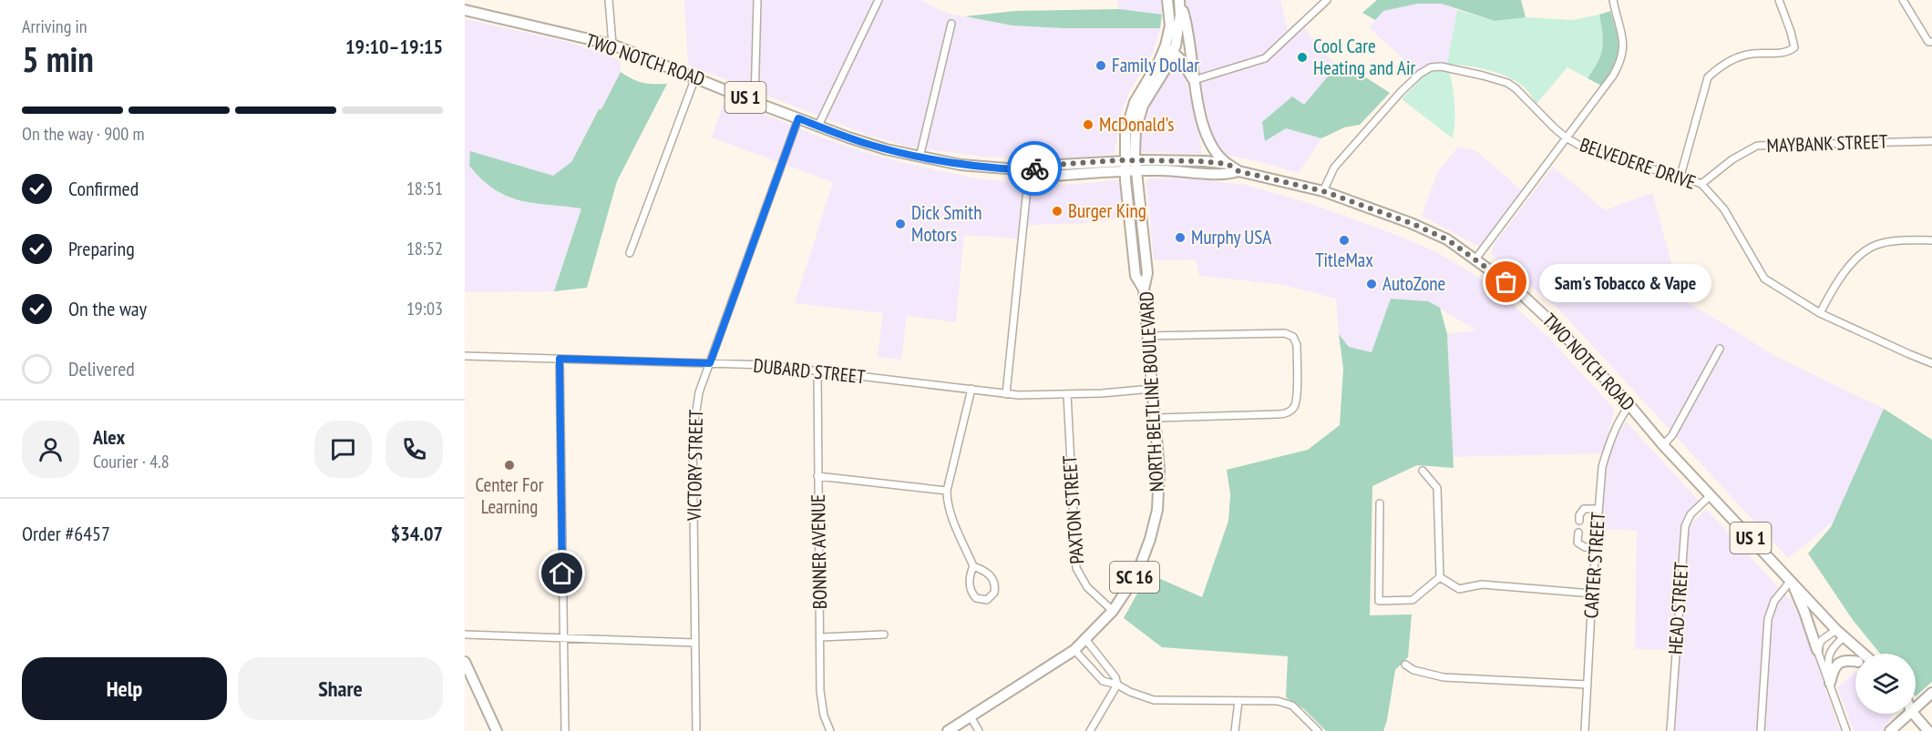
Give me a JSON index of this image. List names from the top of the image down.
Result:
{
  "streets": {
    "main road": [
      "TWO NOTCH ROAD",
      "US 1",
      "NORTH BELTLINE BOULEVARD",
      "SC 16"
    ],
    "street": [
      "MAYBANK STREET",
      "BELVEDERE DRIVE",
      "DUBARD STREET",
      "VICTORY STREET",
      "PAXTON STREET",
      "BONNER AVENUE",
      "CARTER STREET",
      "HEAD STREET"
    ]
  },
  "crossings": [
    ["TWO NOTCH ROAD", "BELVEDERE DRIVE"],
    ["TWO NOTCH ROAD", "NORTH BELTLINE BOULEVARD"],
    ["TWO NOTCH ROAD", "VICTORY STREET"],
    ["TWO NOTCH ROAD", "CARTER STREET"],
    ["TWO NOTCH ROAD", "HEAD STREET"],
    ["MAYBANK STREET", "BELVEDERE DRIVE"],
    ["DUBARD STREET", "NORTH BELTLINE BOULEVARD"],
    ["DUBARD STREET", "VICTORY STREET"],
    ["DUBARD STREET", "PAXTON STREET"],
    ["DUBARD STREET", "BONNER AVENUE"],
    ["NORTH BELTLINE BOULEVARD", "PAXTON STREET"]
  ],
  "places": [
    "Cool Care Heating and Air",
    "Family Dollar",
    "McDonald's",
    "Burger King",
    "Dick Smith Motors",
    "Murphy USA",
    "TitleMax",
    "Sam's Tobacco & Vape",
    "AutoZone",
    "Center For Learning"
  ],
  "page": {
    "heading": ["5 min", "Arriving in", "19:10–19:15"],
    "panel": [
      "Alex",
      "Courier · 4.8",
      "Order #6457",
      "$34.07"
    ],
    "bar": "On the way · 900 m",
    "list": [
      ["Confirmed", "18:51"],
      ["Preparing", "18:52"],
      ["On the way", "19:03"],
      "Delivered"
    ],
    "bubble": "Sam's Tobacco & Vape",
    "buttons": ["Help", "Share"]
  }
}
